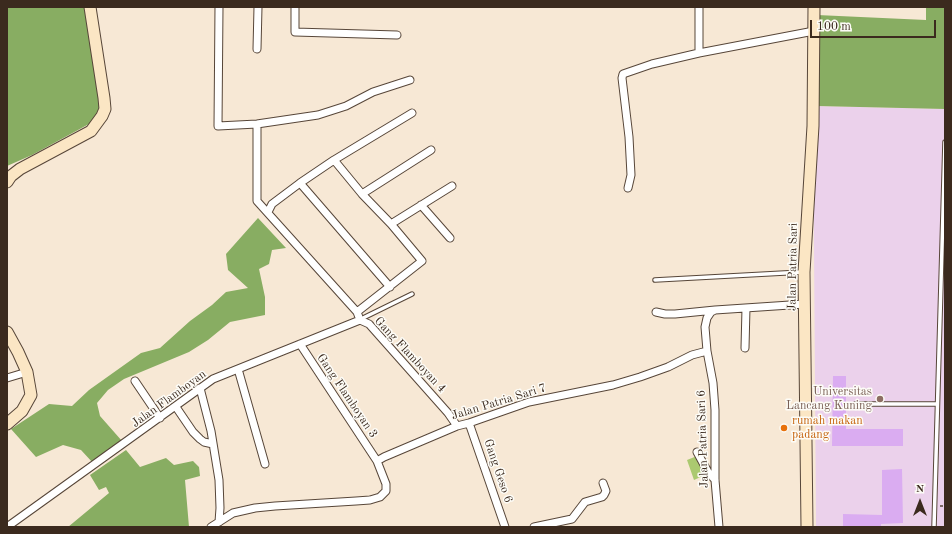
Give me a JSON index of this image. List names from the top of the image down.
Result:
{
  "streets": {
    "street": [
      "Jalan Patria Sari",
      "Gang Flamboyan 4",
      "Gang Flamboyan 3",
      "Jalan Flamboyan",
      "Jalan Patria Sari 7",
      "Jalan Patria Sari 6",
      "Gang Geso 6"
    ]
  },
  "crossings": [
    ["Gang Flamboyan 4", "Jalan Flamboyan"],
    ["Gang Flamboyan 4", "Jalan Patria Sari 7"],
    ["Gang Flamboyan 3", "Jalan Flamboyan"],
    ["Gang Flamboyan 3", "Jalan Patria Sari 7"],
    ["Jalan Patria Sari 7", "Jalan Patria Sari 6"],
    ["Jalan Patria Sari 7", "Gang Geso 6"]
  ],
  "places": ["Universitas Lancang Kuning", "rumah makan padang"],
  "scale_bar": "100 m",
  "north": "top"
}
